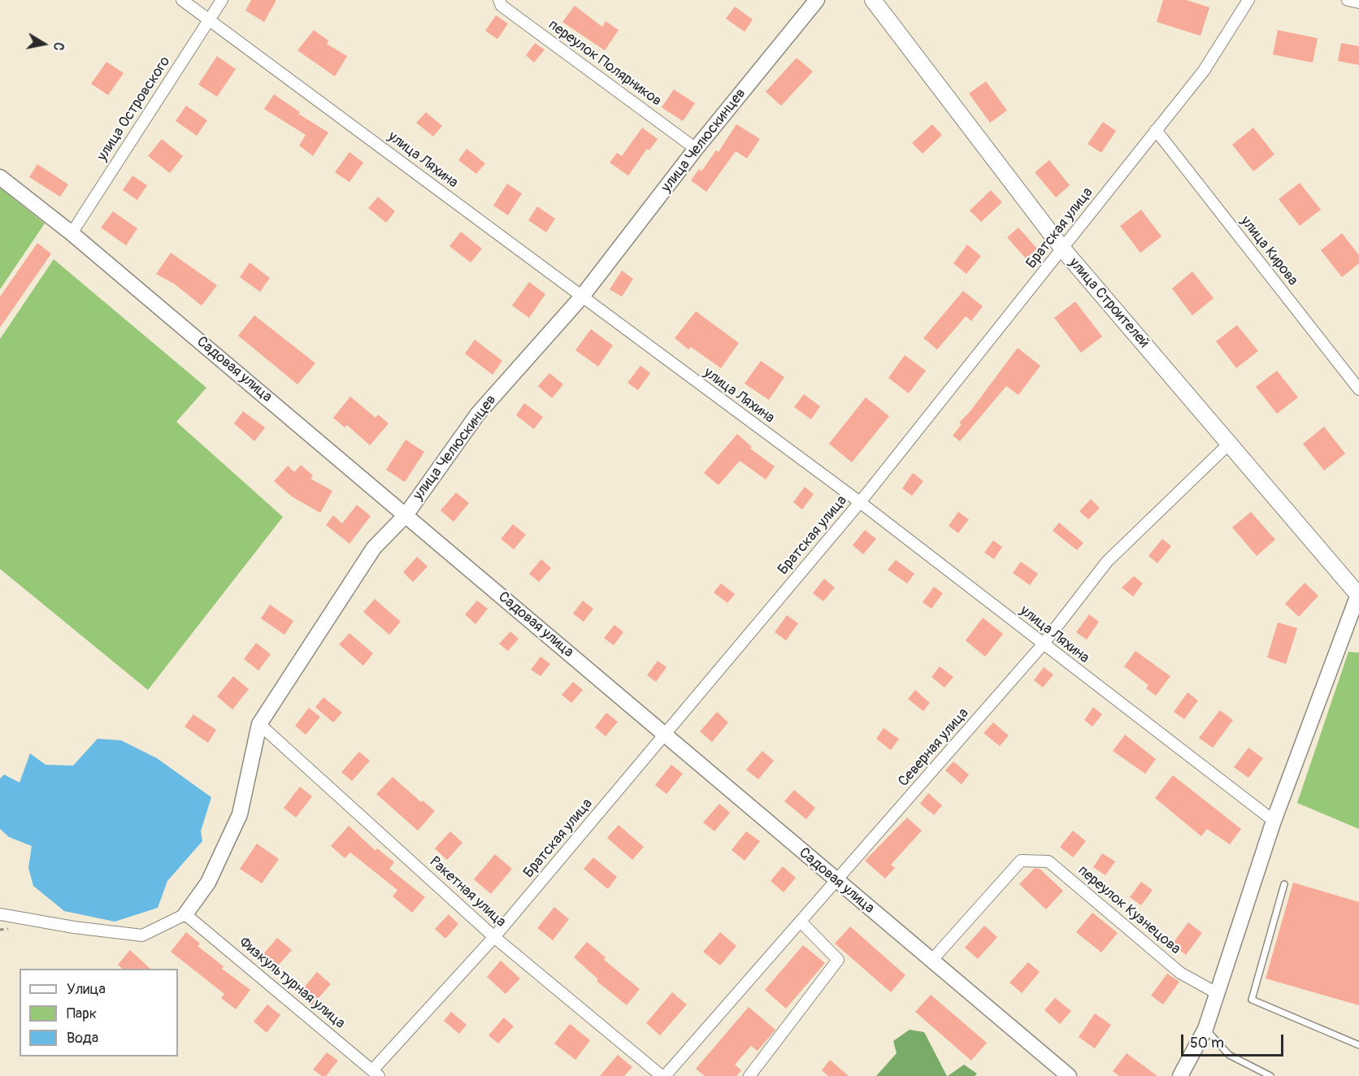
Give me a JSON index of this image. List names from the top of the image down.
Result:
{
  "streets": {
    "main road": ["улица Строителей"],
    "street": [
      "переулок Полярников",
      "улица Островского",
      "улица Челюскинцев",
      "улица Ляхина",
      "Братская улица",
      "улица Кирова",
      "Садовая улица",
      "Северная улица",
      "Ракетная улица",
      "переулок Кузнецова",
      "Физкультурная улица"
    ]
  },
  "crossings": [
    ["переулок Полярников", "улица Челюскинцев"],
    ["улица Островского", "улица Ляхина"],
    ["улица Островского", "Садовая улица"],
    ["улица Челюскинцев", "улица Ляхина"],
    ["улица Челюскинцев", "Садовая улица"],
    ["улица Челюскинцев", "Ракетная улица"],
    ["улица Челюскинцев", "Физкультурная улица"],
    ["улица Ляхина", "Братская улица"],
    ["улица Ляхина", "Северная улица"],
    ["Братская улица", "улица Кирова"],
    ["Братская улица", "улица Строителей"],
    ["Братская улица", "Садовая улица"],
    ["Братская улица", "Ракетная улица"],
    ["Братская улица", "Физкультурная улица"],
    ["улица Строителей", "Северная улица"],
    ["Садовая улица", "Северная улица"],
    ["Садовая улица", "переулок Кузнецова"]
  ],
  "legend": ["Улица", "Парк", "Вода"],
  "scale_bar": "50 m",
  "north": "right"
}
